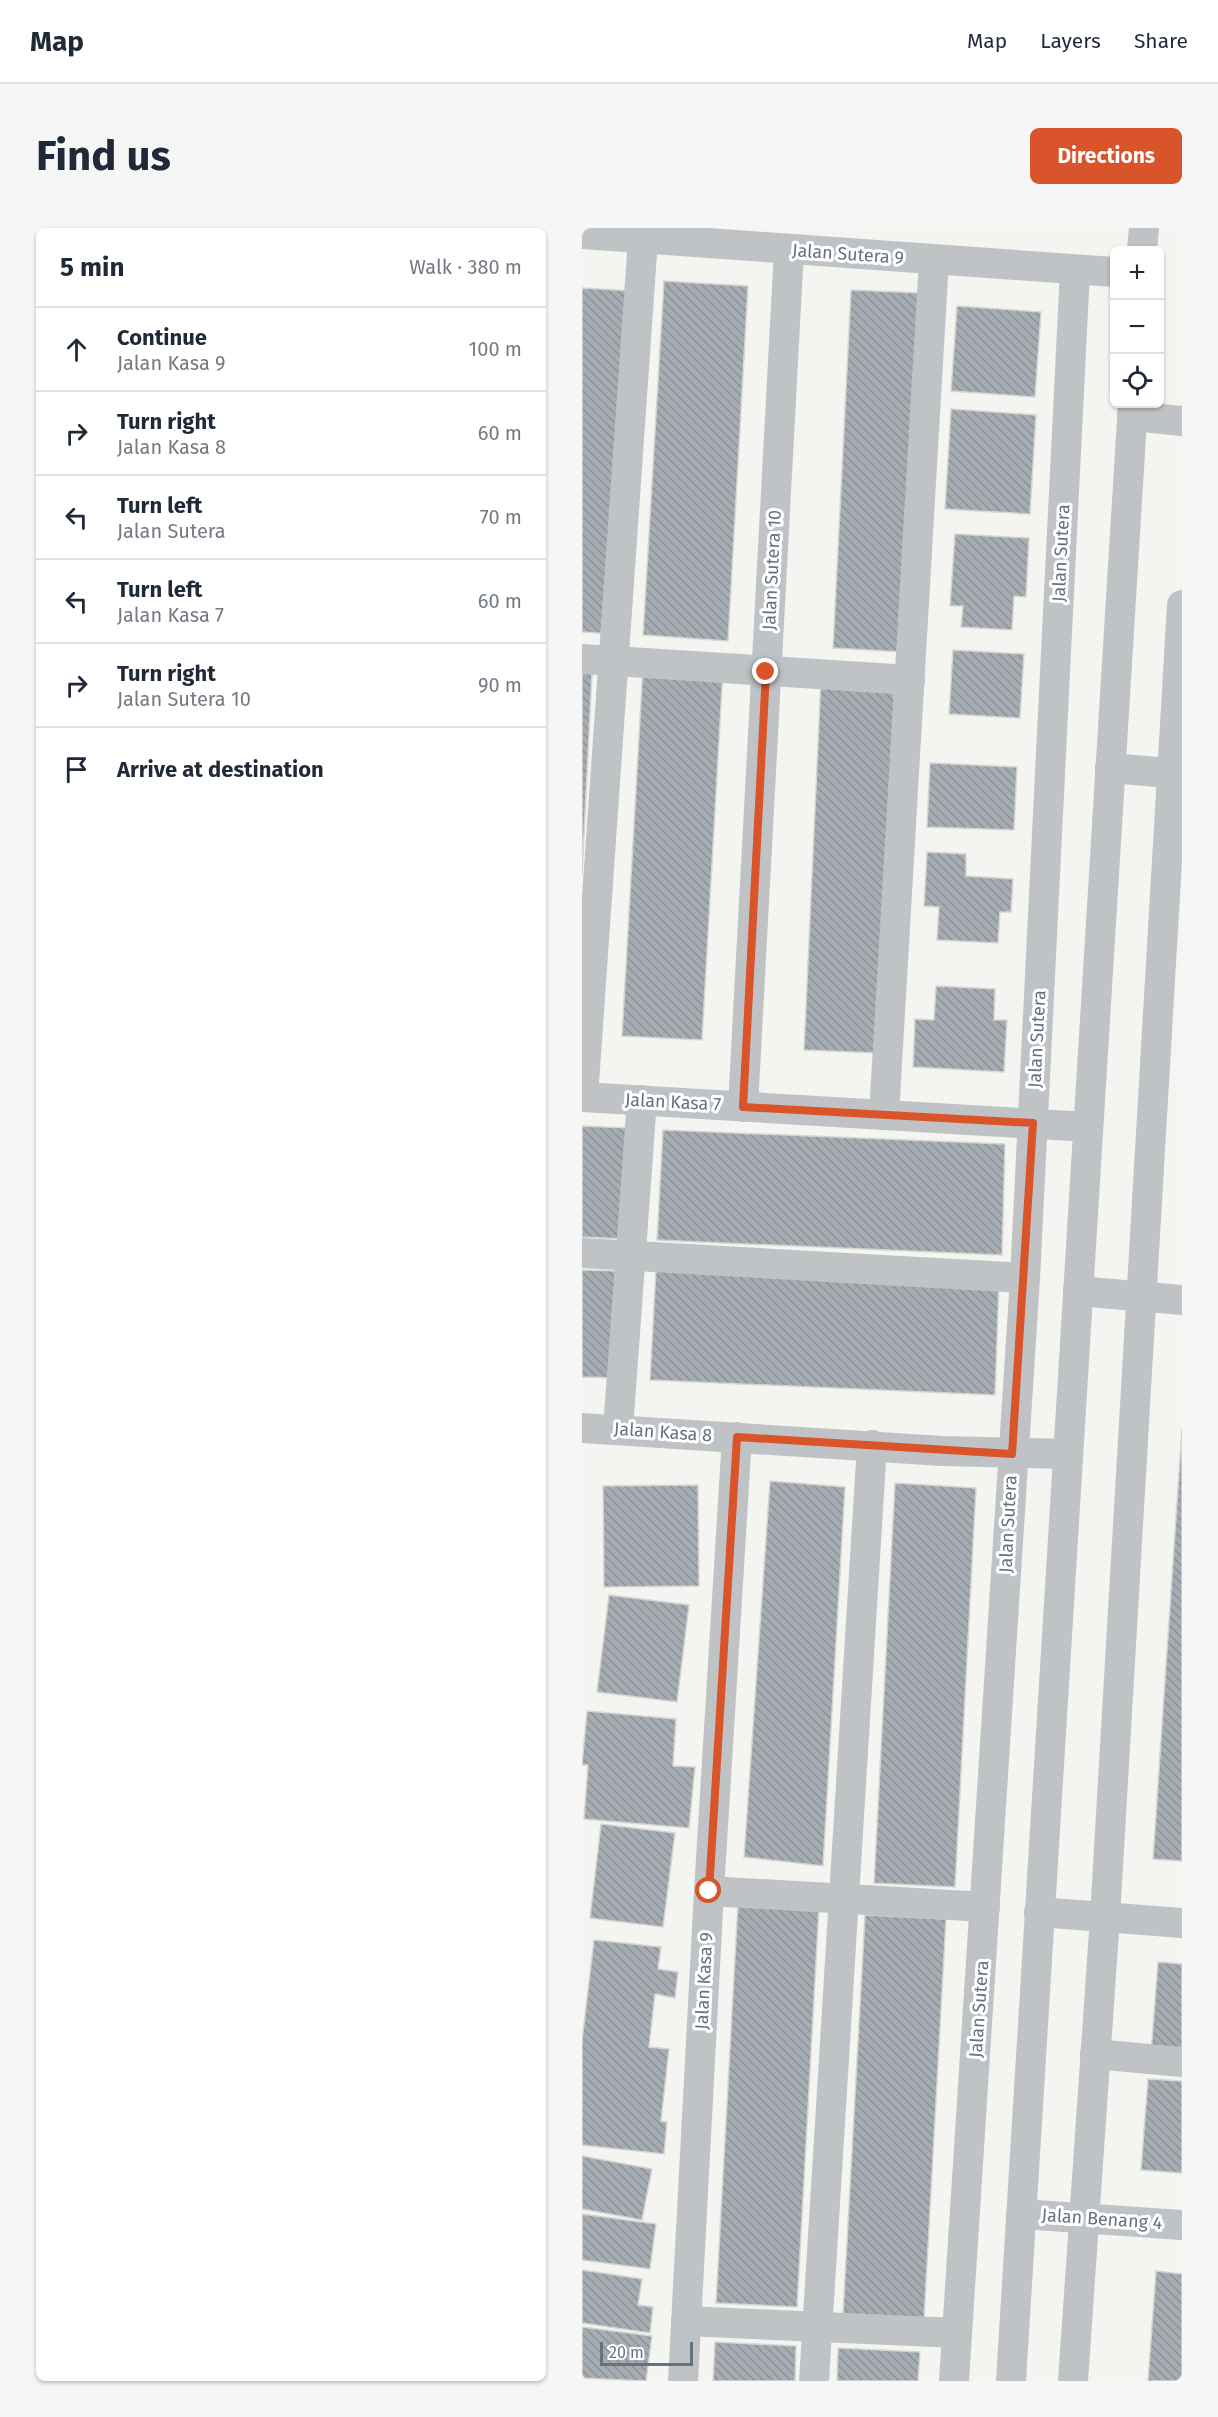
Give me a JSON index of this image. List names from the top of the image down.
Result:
{
  "streets": {
    "street": [
      "Jalan Sutera 9",
      "Jalan Sutera",
      "Jalan Sutera 10",
      "Jalan Kasa 7",
      "Jalan Kasa 8",
      "Jalan Kasa 9",
      "Jalan Benang 4"
    ]
  },
  "crossings": [
    ["Jalan Sutera 9", "Jalan Sutera"],
    ["Jalan Sutera 9", "Jalan Sutera 10"],
    ["Jalan Sutera", "Jalan Kasa 7"],
    ["Jalan Sutera", "Jalan Kasa 8"],
    ["Jalan Sutera 10", "Jalan Kasa 7"],
    ["Jalan Kasa 8", "Jalan Kasa 9"]
  ],
  "scale_bar": "20 m",
  "page": {
    "header": "Map",
    "nav": ["Map", "Layers", "Share"],
    "buttons": "Directions",
    "title": "Find us",
    "heading": ["5 min", "Walk · 380 m"],
    "map_buttons": ["+", "−"],
    "list": [
      ["Continue", "Jalan Kasa 9", "100 m"],
      ["Turn right", "Jalan Kasa 8", "60 m"],
      ["Turn left", "Jalan Sutera", "70 m"],
      ["Turn left", "Jalan Kasa 7", "60 m"],
      ["Turn right", "Jalan Sutera 10", "90 m"],
      "Arrive at destination"
    ],
    "scale": "20 m"
  }
}
